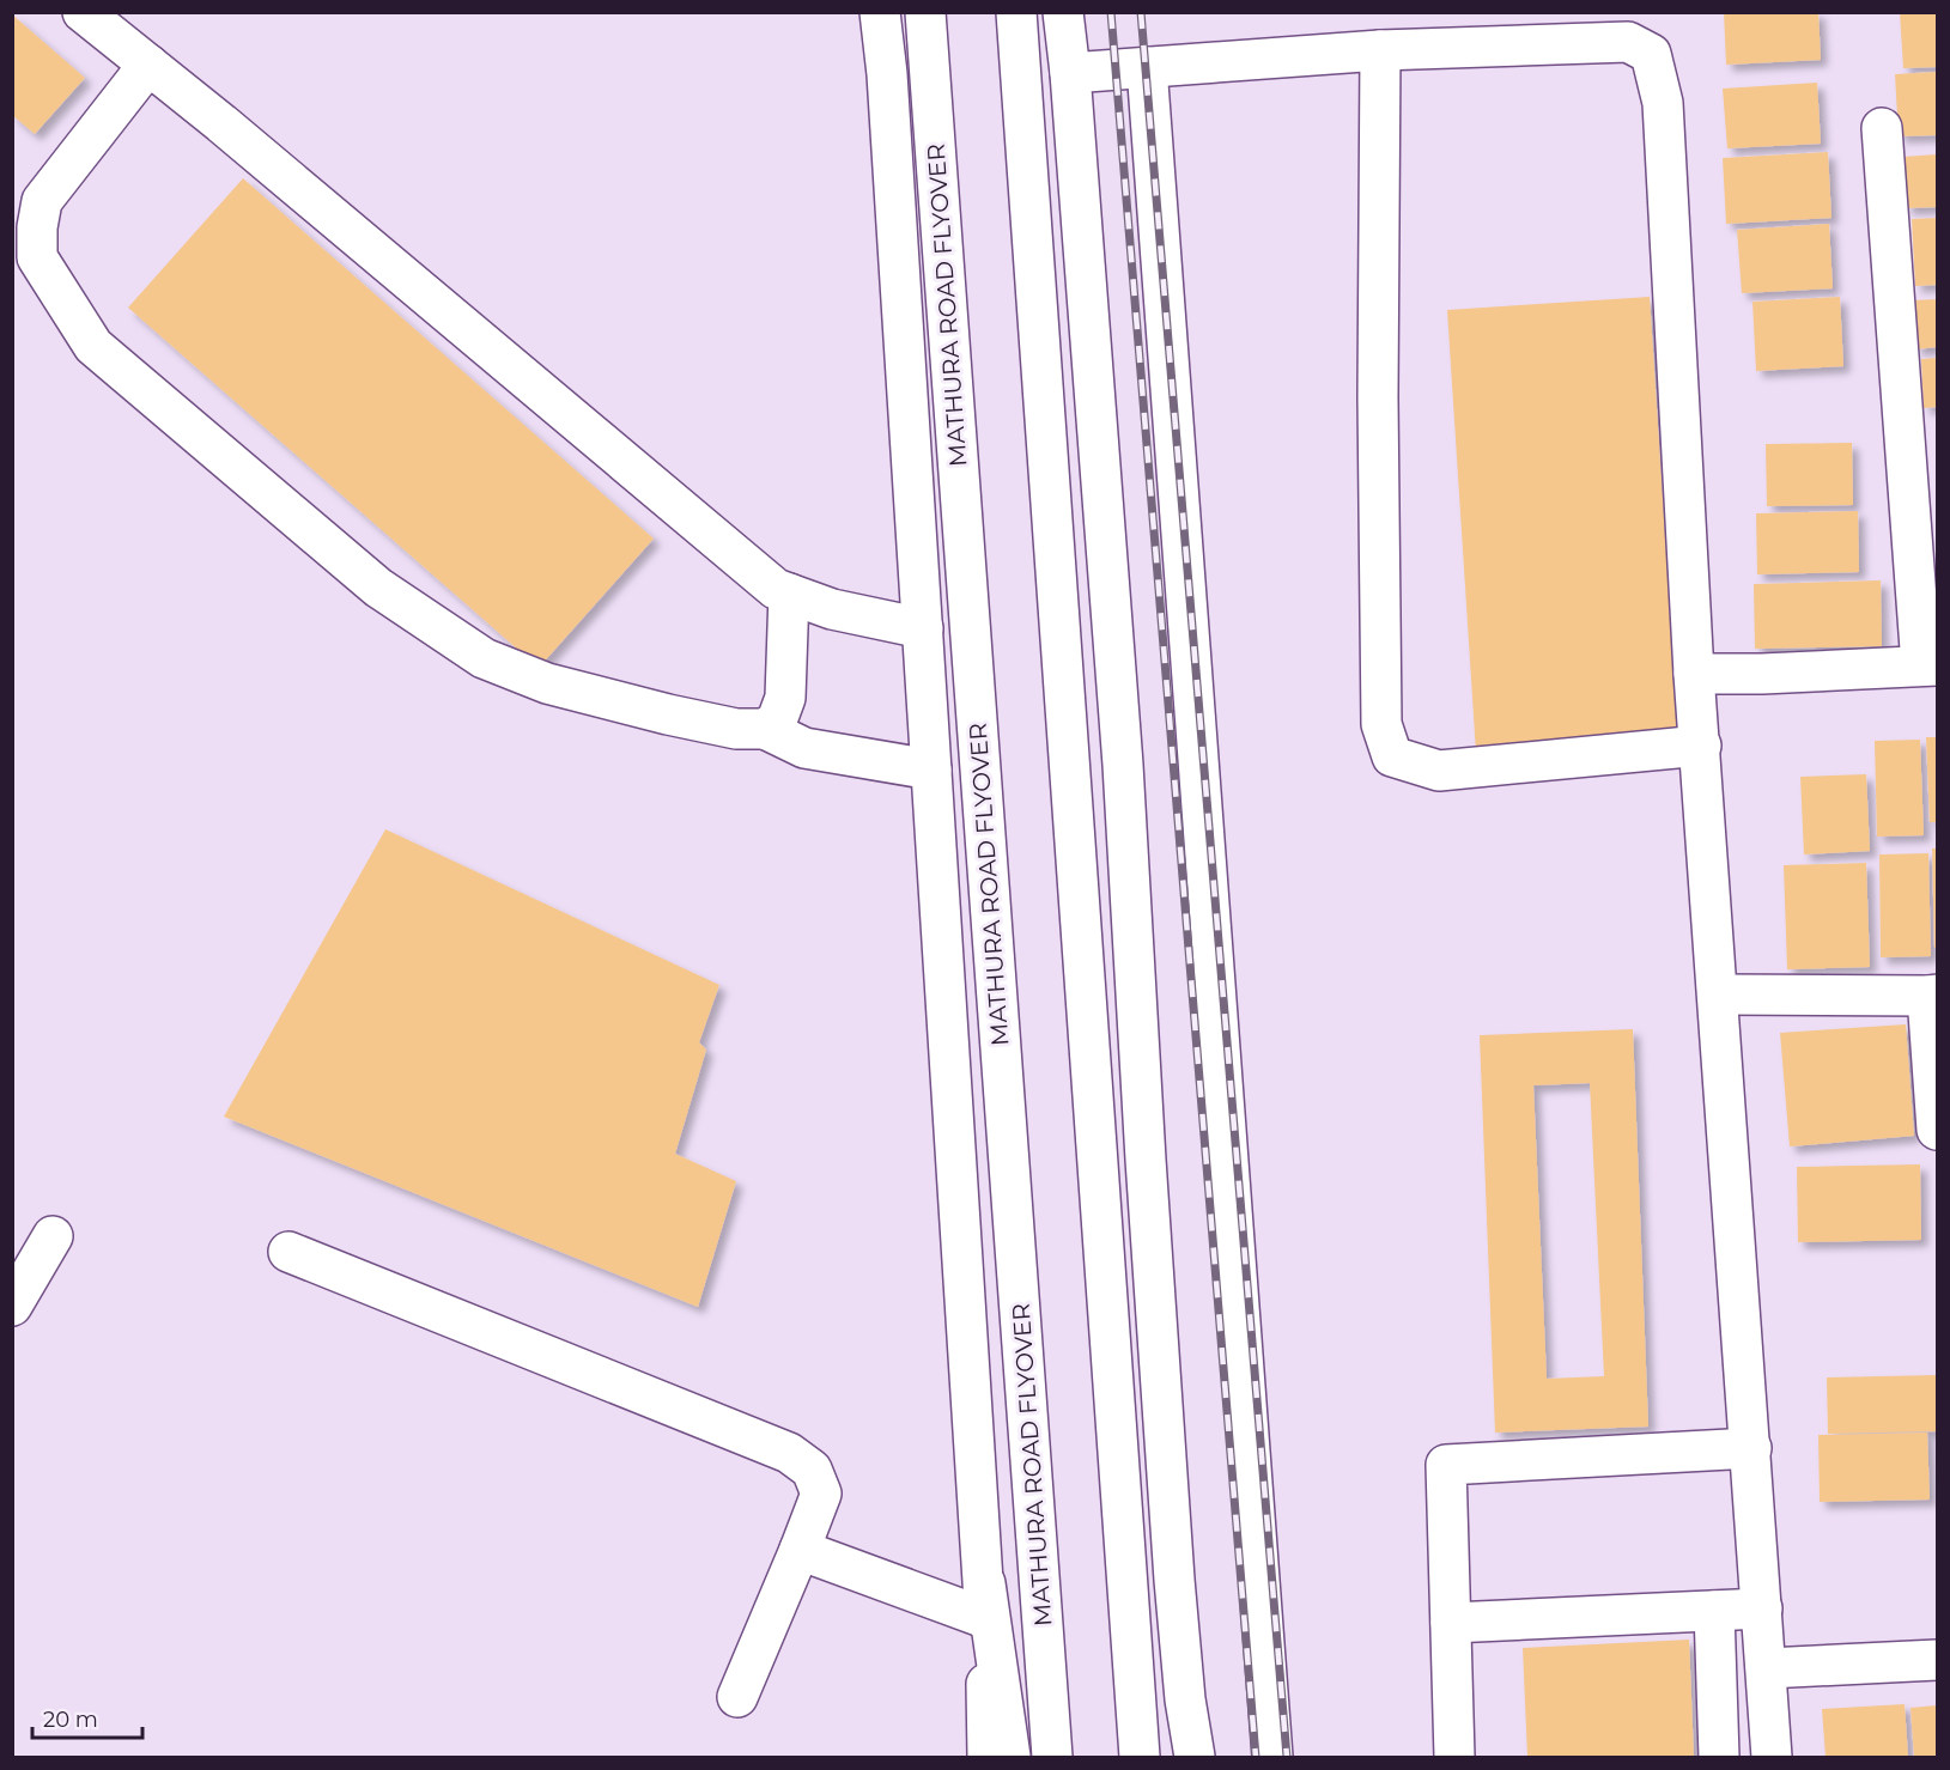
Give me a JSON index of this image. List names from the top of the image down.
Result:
{
  "streets": {
    "main road": ["MATHURA ROAD FLYOVER"]
  },
  "scale_bar": "20 m"
}
